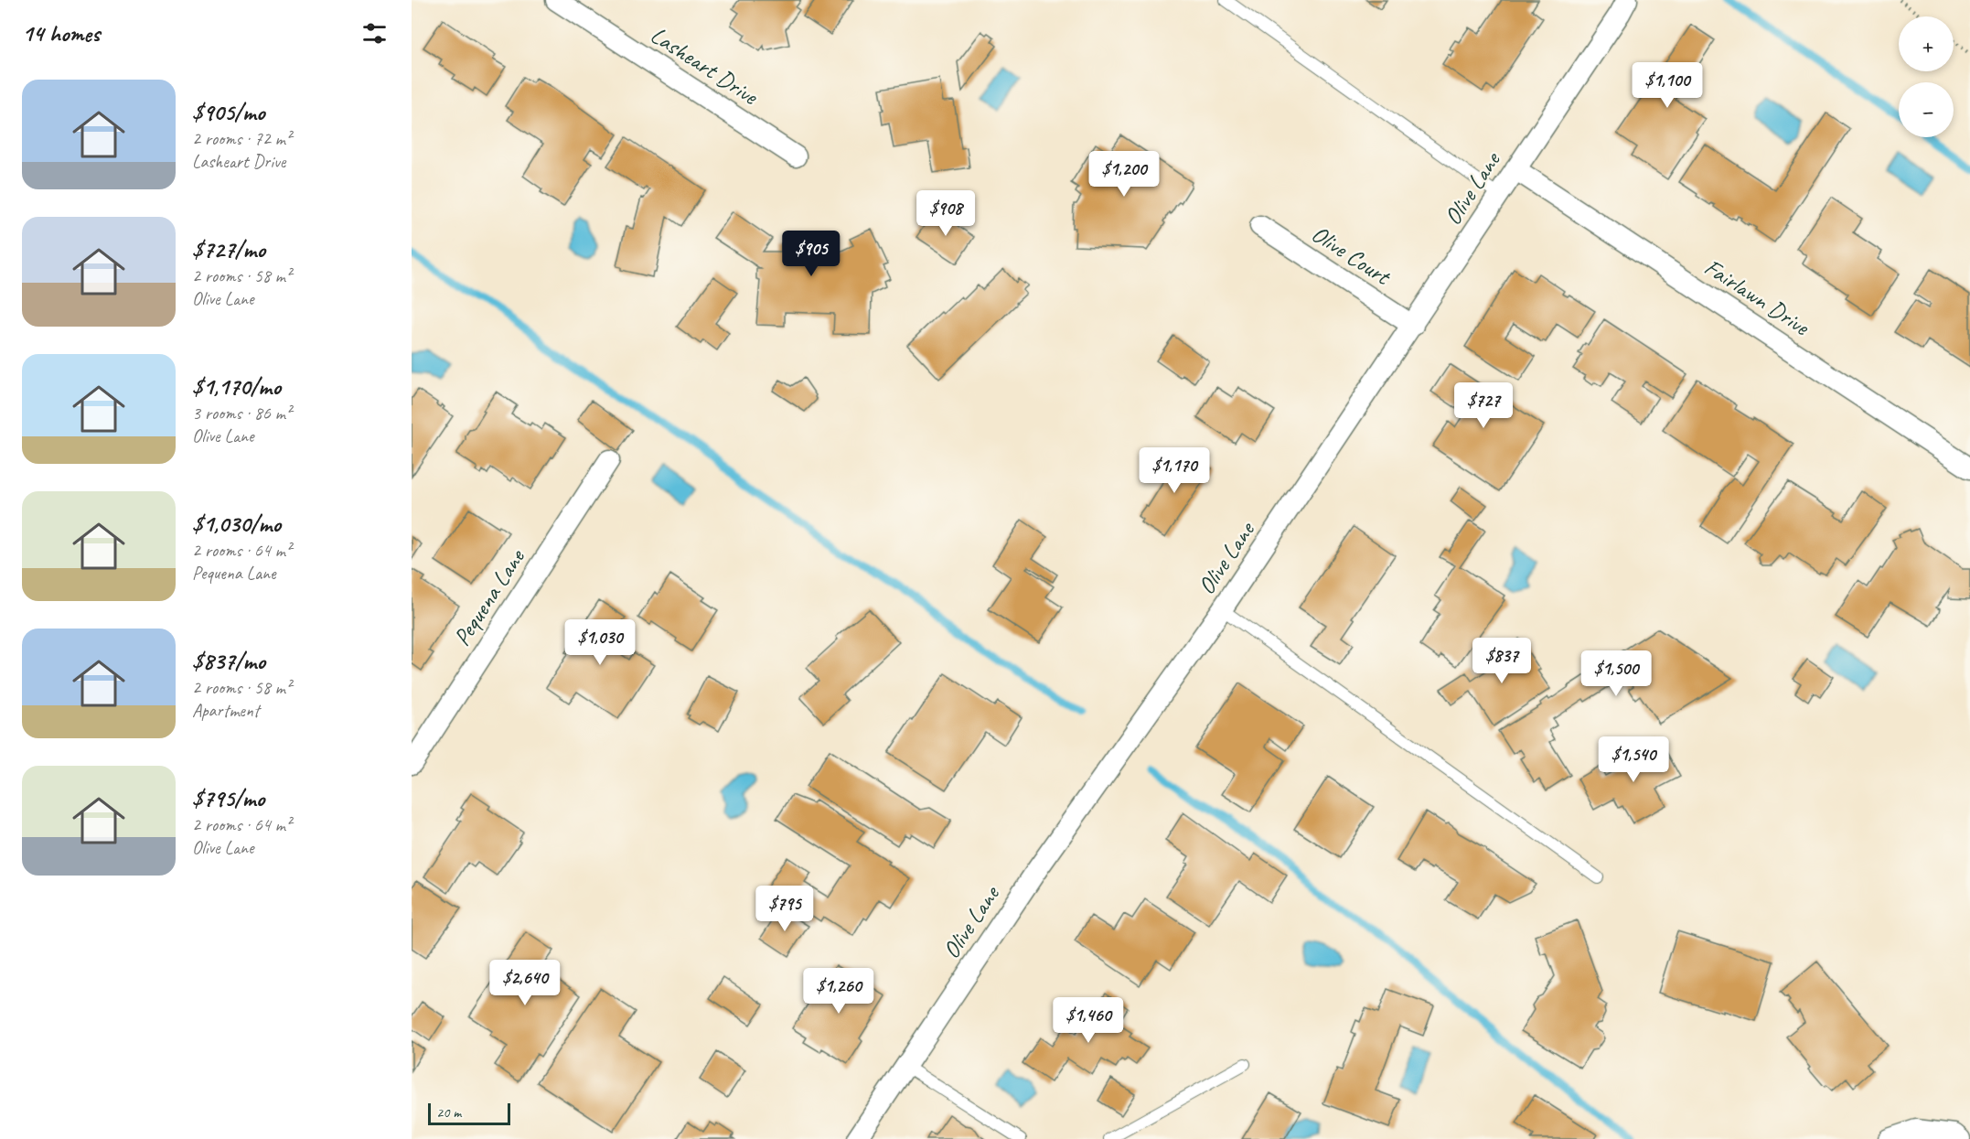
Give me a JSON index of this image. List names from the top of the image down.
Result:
{
  "streets": {
    "street": [
      "Lasheart Drive",
      "Olive Lane",
      "Olive Court",
      "Fairlawn Drive",
      "Pequena Lane"
    ]
  },
  "crossings": [
    ["Olive Lane", "Olive Court"],
    ["Olive Lane", "Fairlawn Drive"]
  ],
  "scale_bar": "20 m",
  "page": {
    "heading": "14 homes",
    "map_buttons": ["+", "−"],
    "price": [
      "$1,100",
      "$1,200",
      "$908",
      "$905",
      "$727",
      "$1,170",
      "$1,030",
      "$837",
      "$1,500",
      "$1,540",
      "$795",
      "$2,640",
      "$1,260",
      "$1,460"
    ],
    "list": [
      {
        "name": "$905/mo",
        "note": "2 rooms · 72 m² · Lasheart Drive"
      },
      {
        "name": "$727/mo",
        "note": "2 rooms · 58 m² · Olive Lane"
      },
      {
        "name": "$1,170/mo",
        "note": "3 rooms · 86 m² · Olive Lane"
      },
      {
        "name": "$1,030/mo",
        "note": "2 rooms · 64 m² · Pequena Lane"
      },
      {
        "name": "$837/mo",
        "note": "2 rooms · 58 m² · Apartment"
      },
      {
        "name": "$795/mo",
        "note": "2 rooms · 64 m² · Olive Lane"
      }
    ],
    "scale": "20 m"
  }
}
